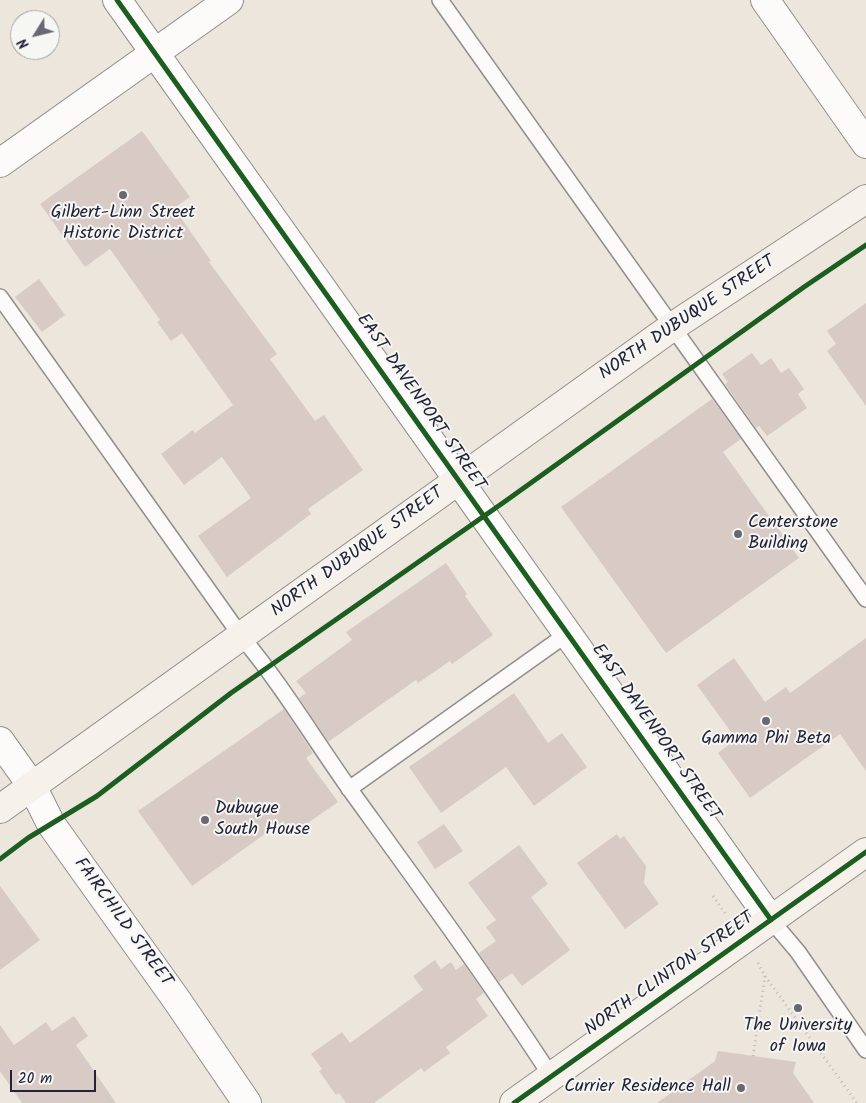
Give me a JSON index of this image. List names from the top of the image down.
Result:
{
  "streets": {
    "main road": ["NORTH DUBUQUE STREET", "NORTH CLINTON STREET"],
    "street": ["EAST DAVENPORT STREET", "FAIRCHILD STREET"]
  },
  "crossings": [
    ["NORTH DUBUQUE STREET", "EAST DAVENPORT STREET"],
    ["NORTH DUBUQUE STREET", "FAIRCHILD STREET"],
    ["EAST DAVENPORT STREET", "NORTH CLINTON STREET"]
  ],
  "places": [
    "Gilbert-Linn Street Historic District",
    "Centerstone Building",
    "Gamma Phi Beta",
    "Dubuque South House",
    "The University of Iowa",
    "Currier Residence Hall"
  ],
  "scale_bar": "20 m",
  "north": "bottom left"
}
